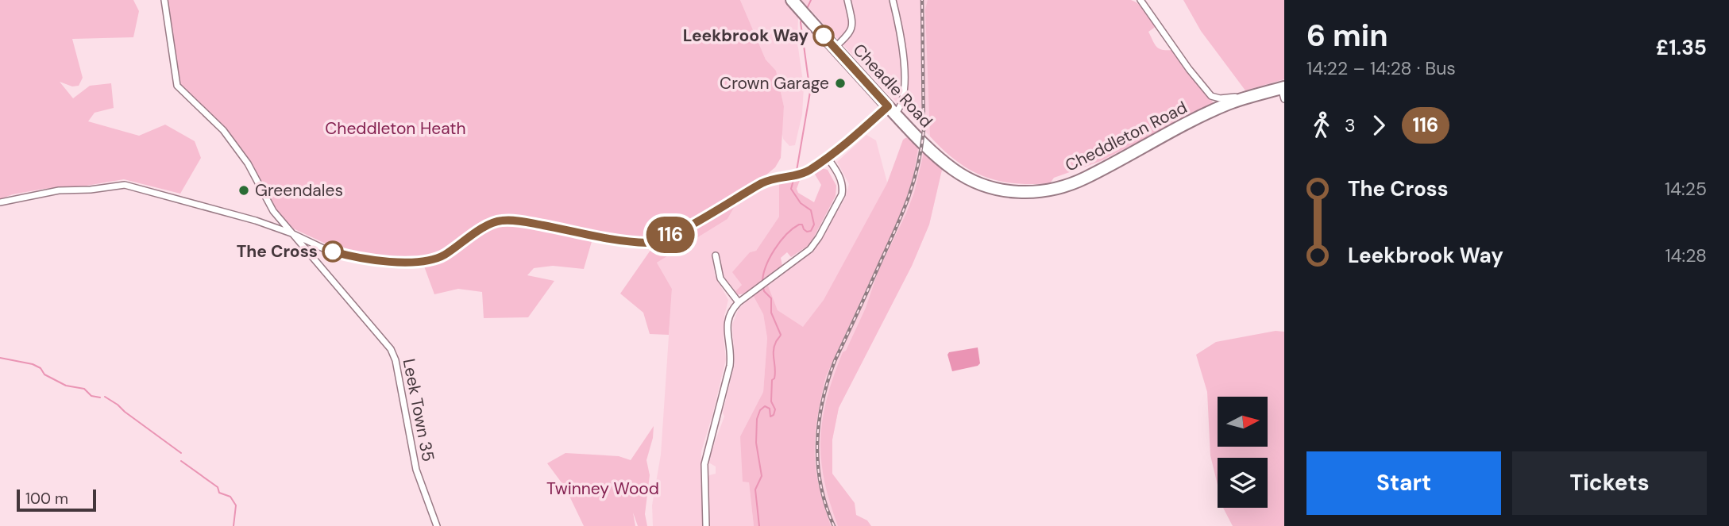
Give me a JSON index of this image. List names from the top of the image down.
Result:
{
  "streets": {
    "highway": ["Cheadle Road", "Cheddleton Road"],
    "street": ["Leek Town 35"]
  },
  "crossings": [
    ["Cheadle Road", "Cheddleton Road"]
  ],
  "parks": ["Cheddleton Heath", "Twinney Wood"],
  "places": [
    "Leekbrook Way",
    "Crown Garage",
    "Greendales",
    "The Cross"
  ],
  "lines": ["bus line 116"],
  "scale_bar": "100 m",
  "north": "right",
  "page": {
    "on_map": "116",
    "heading": ["6 min", "14:22 – 14:28 · Bus", "£1.35"],
    "legs": ["3", "116"],
    "list": [
      {
        "name": "The Cross",
        "value": "14:25"
      },
      {
        "name": "Leekbrook Way",
        "value": "14:28"
      }
    ],
    "buttons": ["Start", "Tickets"],
    "scale": "100 m"
  }
}
